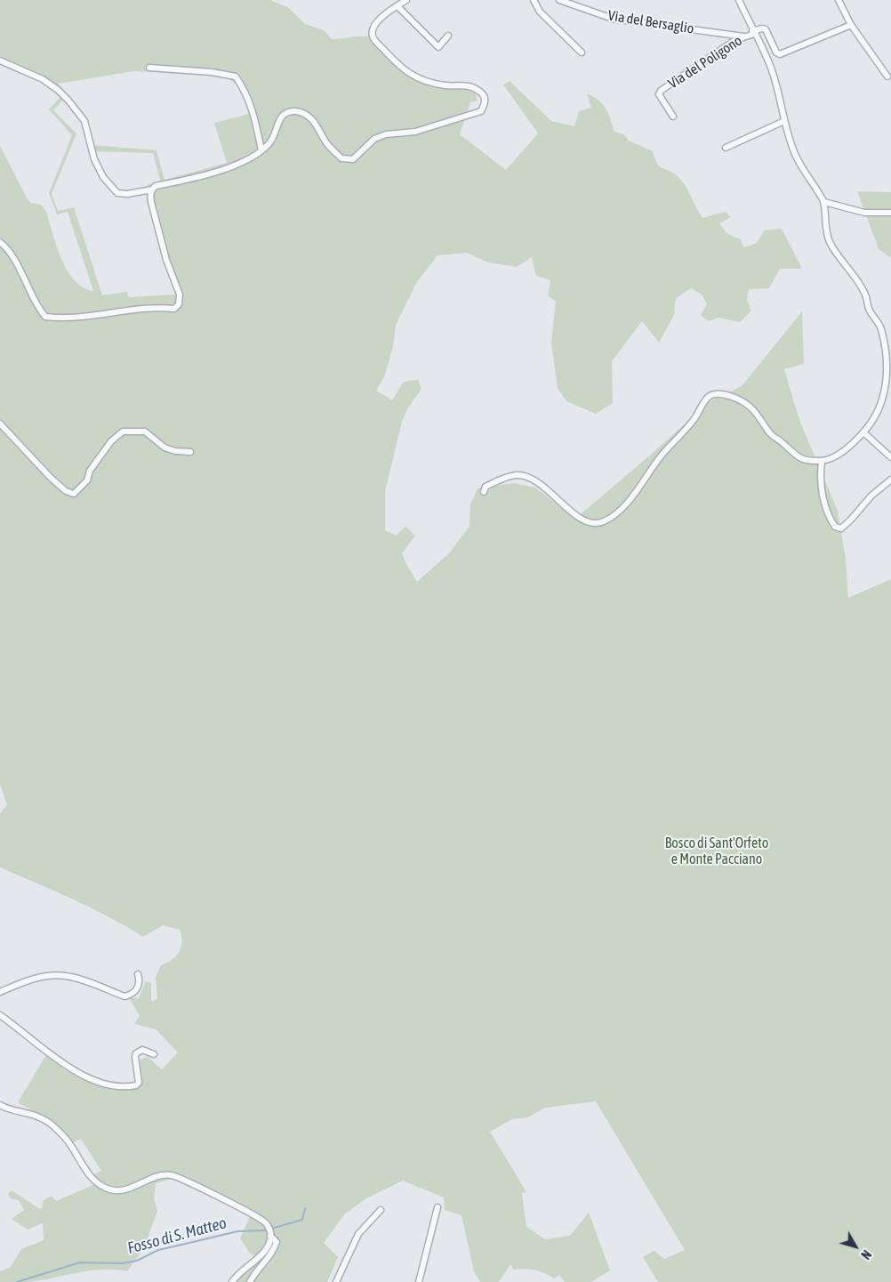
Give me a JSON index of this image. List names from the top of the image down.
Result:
{
  "streets": {
    "street": ["Via del Bersaglio", "Via del Poligono"]
  },
  "crossings": [
    ["Via del Bersaglio", "Via del Poligono"]
  ],
  "water": ["Fosso di S. Matteo"],
  "parks": ["Bosco di Sant'Orfeto e Monte Pacciano"],
  "north": "bottom right"
}
